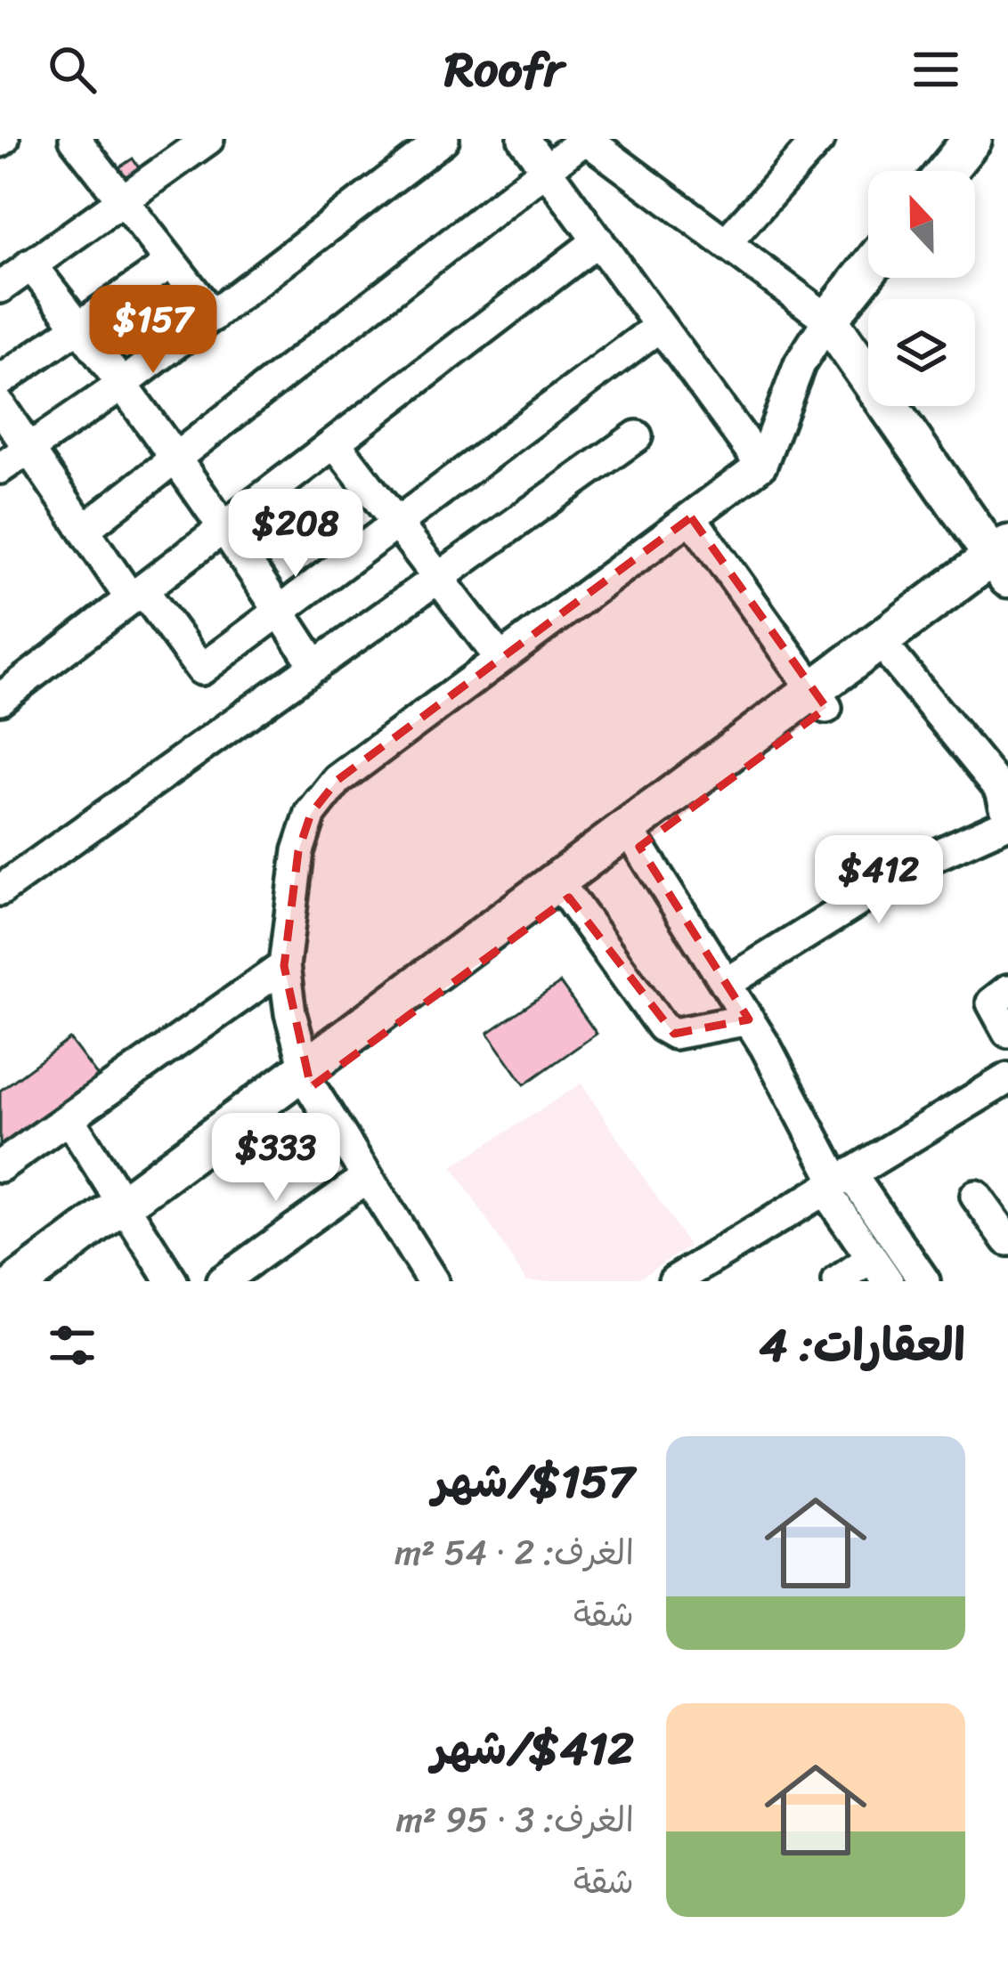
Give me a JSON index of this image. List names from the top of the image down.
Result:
{
  "north": "top",
  "page": {
    "header": "Roofr",
    "price": [
      "$157",
      "$208",
      "$412",
      "$333"
    ],
    "heading": "العقارات: 4",
    "list": [
      {
        "name": "$157/شهر",
        "note": "الغرف: 2 · 54 m² · شقة"
      },
      {
        "name": "$412/شهر",
        "note": "الغرف: 3 · 95 m² · شقة"
      }
    ]
  }
}
